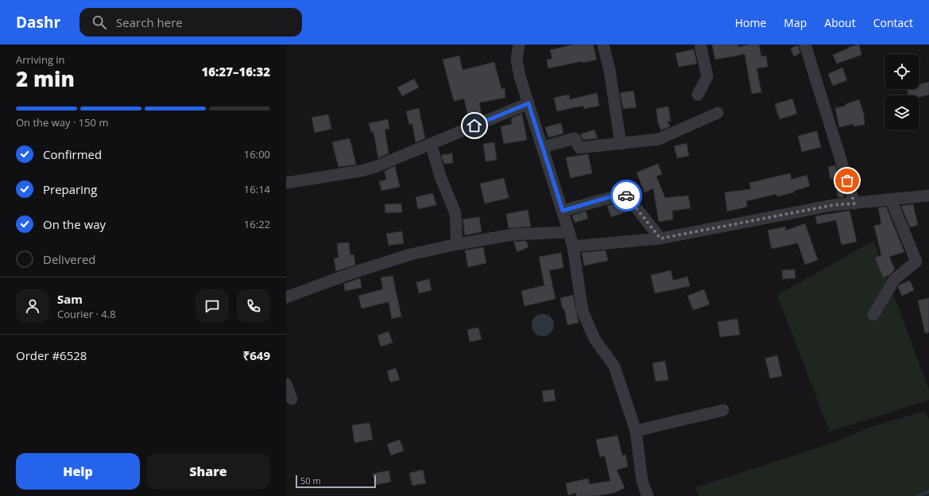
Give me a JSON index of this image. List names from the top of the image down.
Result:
{
  "scale_bar": "50 m",
  "page": {
    "header": "Dashr",
    "search": "Search here",
    "nav": [
      "Home",
      "Map",
      "About",
      "Contact"
    ],
    "heading": ["2 min", "Arriving in", "16:27–16:32"],
    "panel": [
      "Sam",
      "Courier · 4.8",
      "Order #6528",
      "₹649"
    ],
    "bar": "On the way · 150 m",
    "list": [
      ["Confirmed", "16:00"],
      ["Preparing", "16:14"],
      ["On the way", "16:22"],
      "Delivered"
    ],
    "buttons": ["Help", "Share"],
    "scale": "50 m"
  }
}
